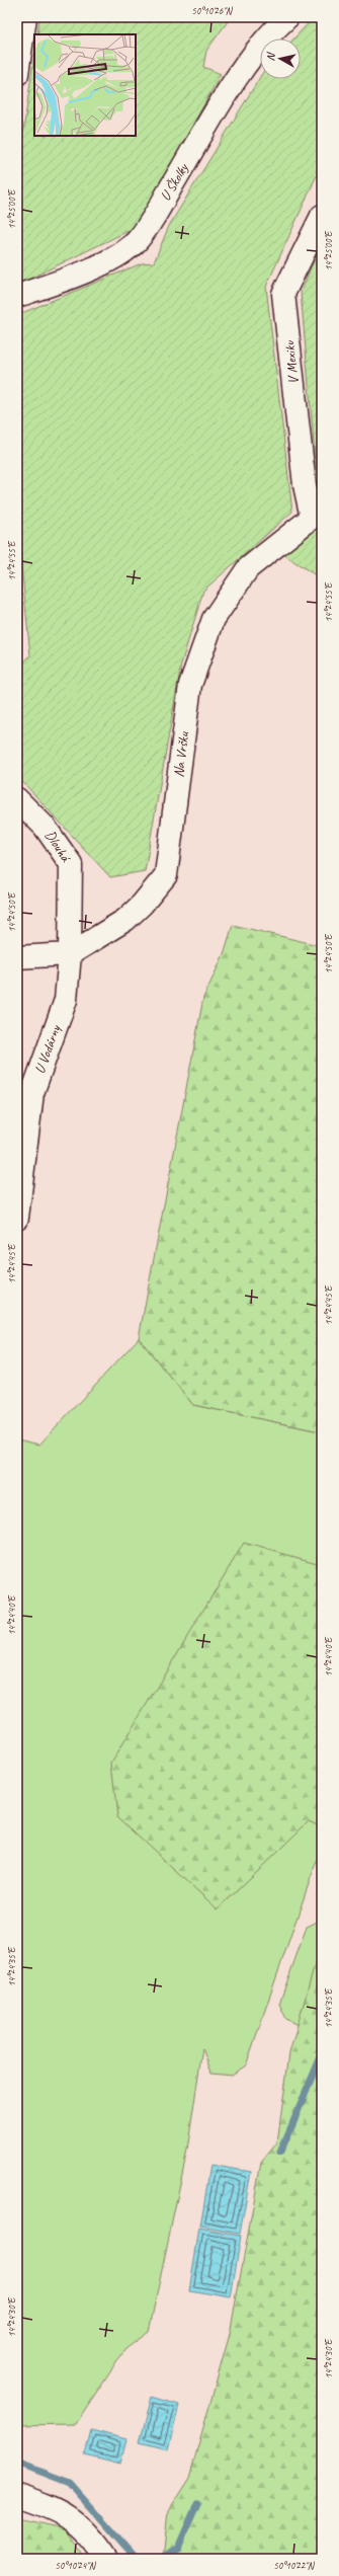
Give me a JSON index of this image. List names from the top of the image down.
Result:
{
  "streets": {
    "street": [
      "U Školky",
      "V Mexiku",
      "Na Vršku",
      "Dlouhá",
      "U Vodárny"
    ]
  },
  "crossings": [
    ["V Mexiku", "Na Vršku"],
    ["Na Vršku", "Dlouhá"],
    ["Na Vršku", "U Vodárny"],
    ["Dlouhá", "U Vodárny"]
  ],
  "north": "left",
  "coordinates": [
    "50°10'26\"N",
    "14°25'00\"E",
    "14°24'55\"E",
    "14°24'50\"E",
    "14°24'45\"E",
    "14°24'40\"E",
    "14°24'35\"E",
    "14°24'30\"E",
    "50°10'24\"N",
    "50°10'22\"N"
  ]
}
